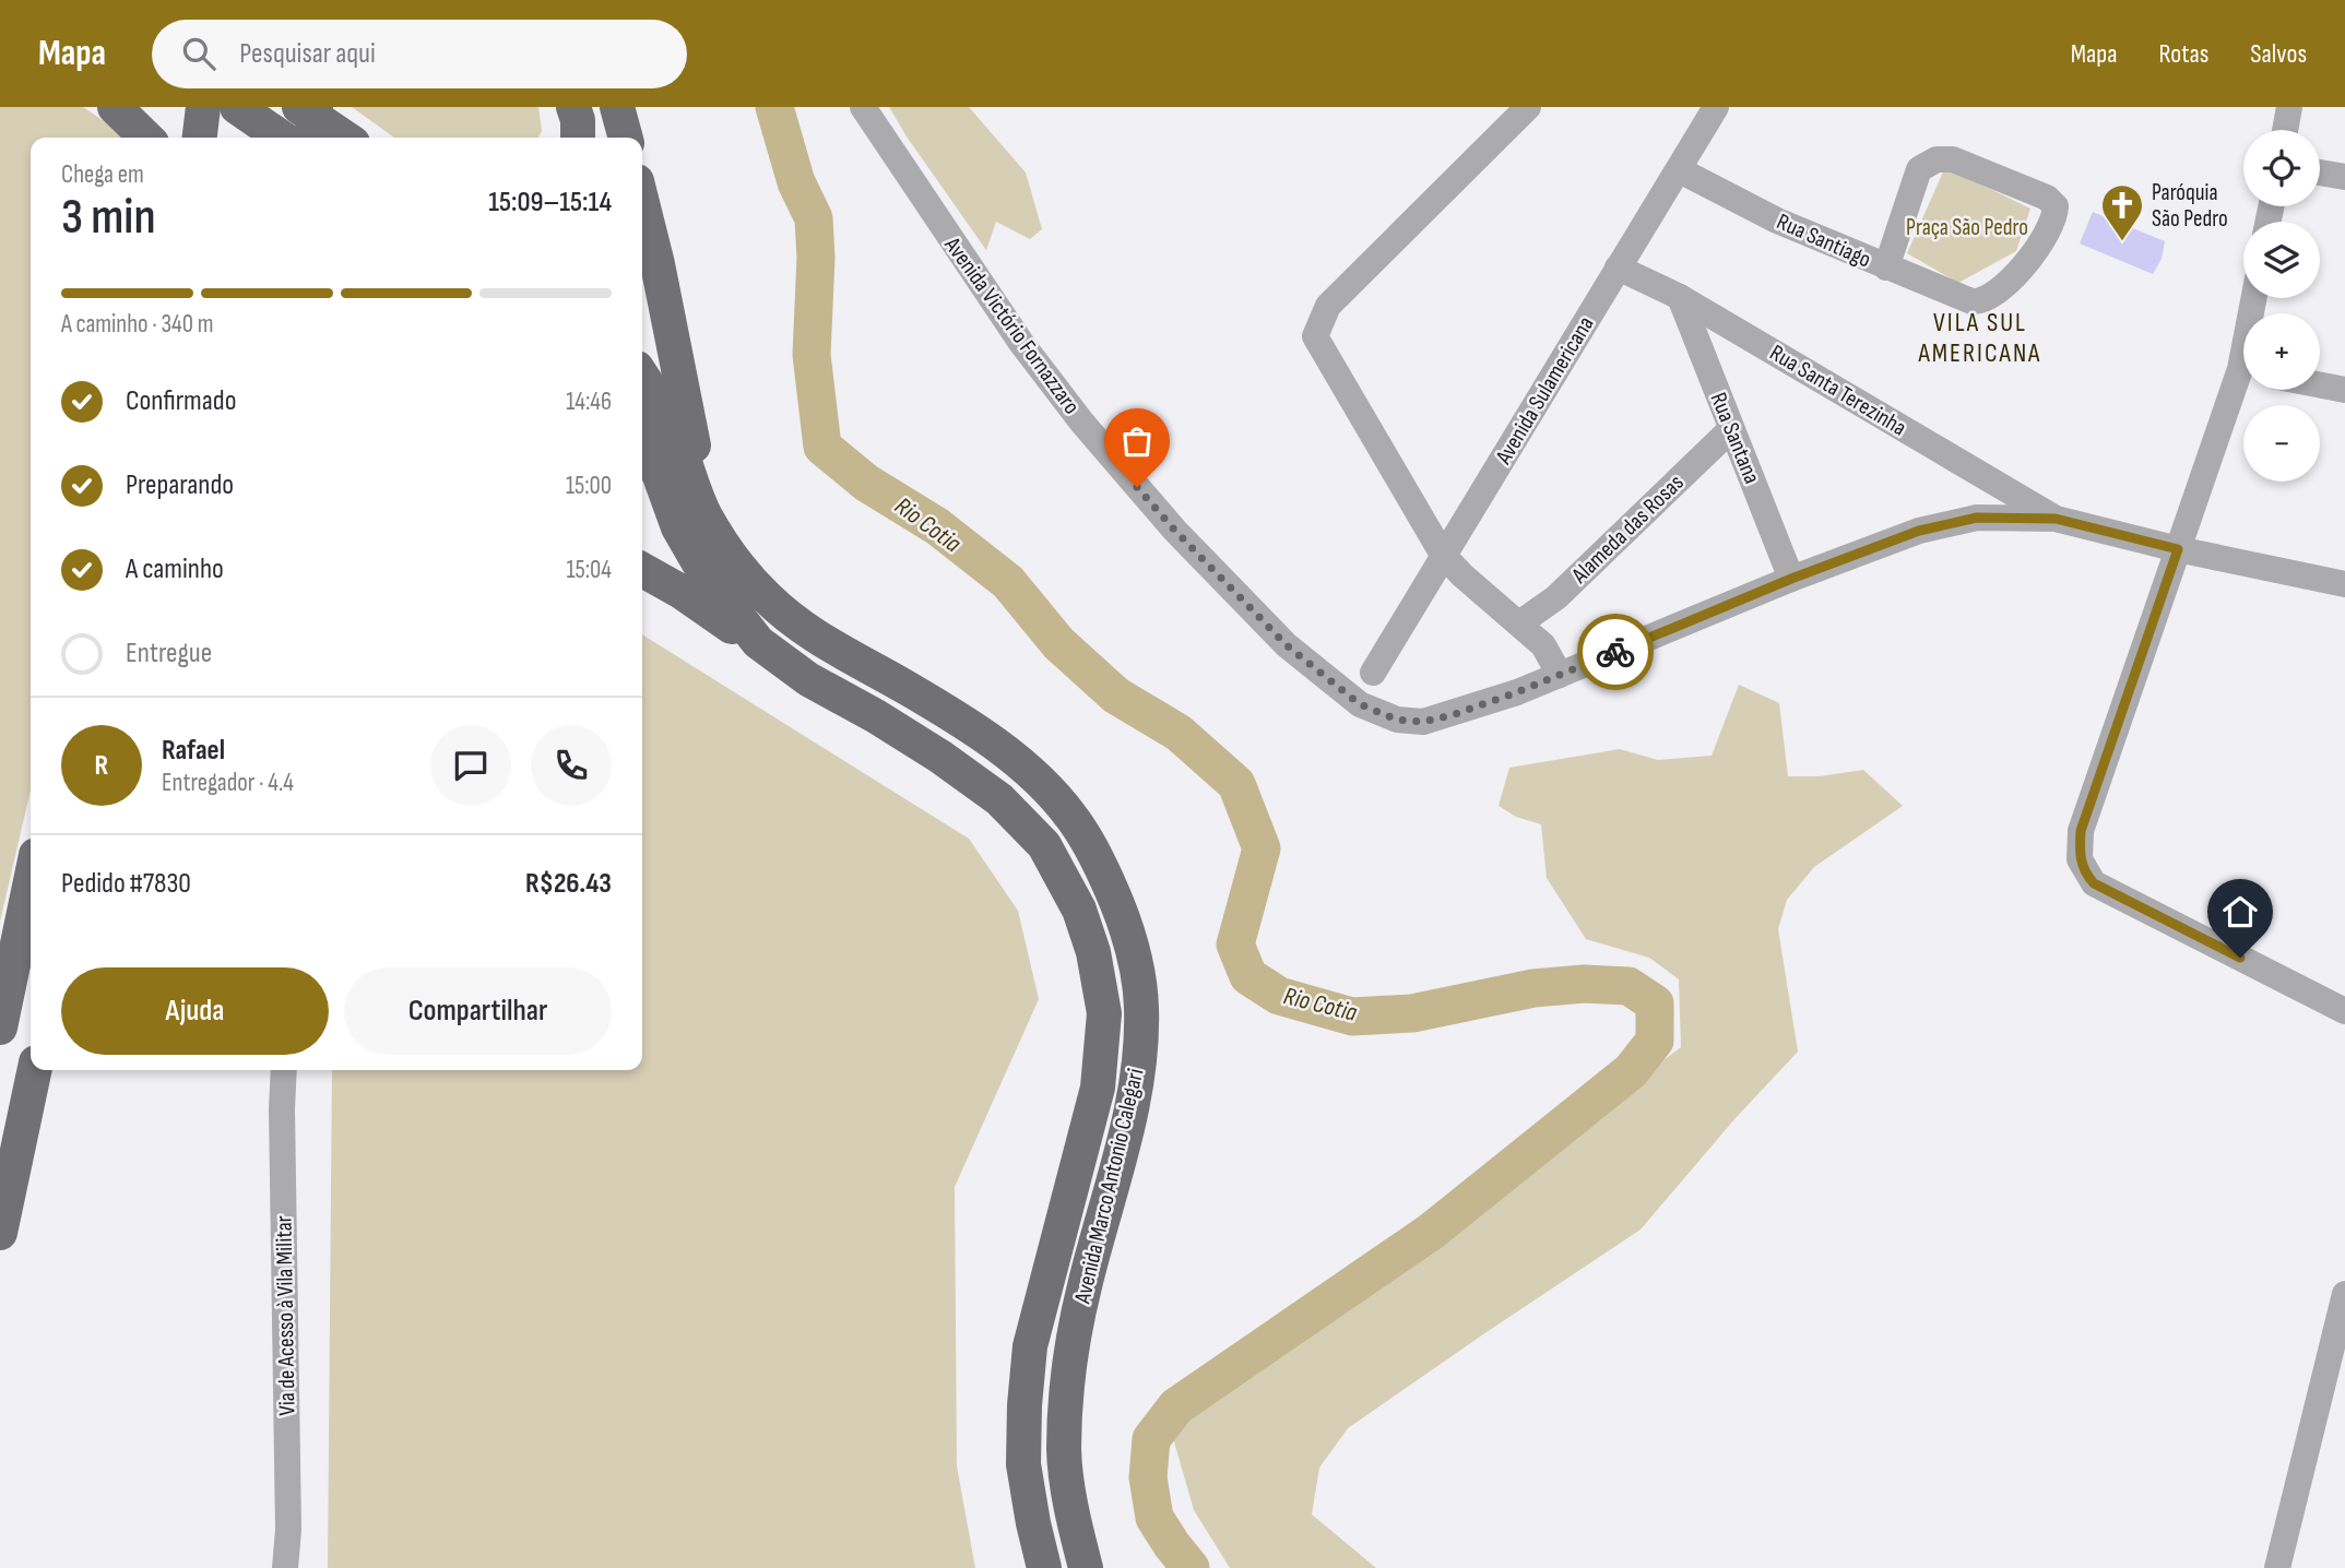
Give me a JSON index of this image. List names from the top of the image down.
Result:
{
  "streets": {
    "main road": ["Avenida Marco Antonio Calegari"],
    "street": [
      "Rua Santiago",
      "Avenida Victório Fornazzaro",
      "Avenida Sulamericana",
      "Rua Santa Terezinha",
      "Rua Santana",
      "Alameda das Rosas",
      "Via de Acesso à Vila Militar"
    ]
  },
  "crossings": [
    ["Rua Santiago", "Avenida Sulamericana"],
    ["Avenida Victório Fornazzaro", "Rua Santa Terezinha"],
    ["Avenida Victório Fornazzaro", "Rua Santana"],
    ["Avenida Sulamericana", "Rua Santa Terezinha"],
    ["Rua Santa Terezinha", "Rua Santana"],
    ["Rua Santana", "Alameda das Rosas"]
  ],
  "districts": ["VILA SUL AMERICANA"],
  "water": ["Rio Cotia"],
  "parks": ["Praça São Pedro"],
  "places": {
    "church": ["Paróquia São Pedro"]
  },
  "page": {
    "header": "Mapa",
    "search": "Pesquisar aqui",
    "nav": ["Mapa", "Rotas", "Salvos"],
    "map_buttons": ["+", "−"],
    "heading": ["3 min", "Chega em", "15:09–15:14"],
    "panel": [
      "Rafael",
      "Entregador · 4.4",
      "Pedido #7830",
      "R$26.43"
    ],
    "bar": "A caminho · 340 m",
    "list": [
      ["Confirmado", "14:46"],
      ["Preparando", "15:00"],
      ["A caminho", "15:04"],
      "Entregue"
    ],
    "round": "R",
    "buttons": ["Ajuda", "Compartilhar"]
  }
}
